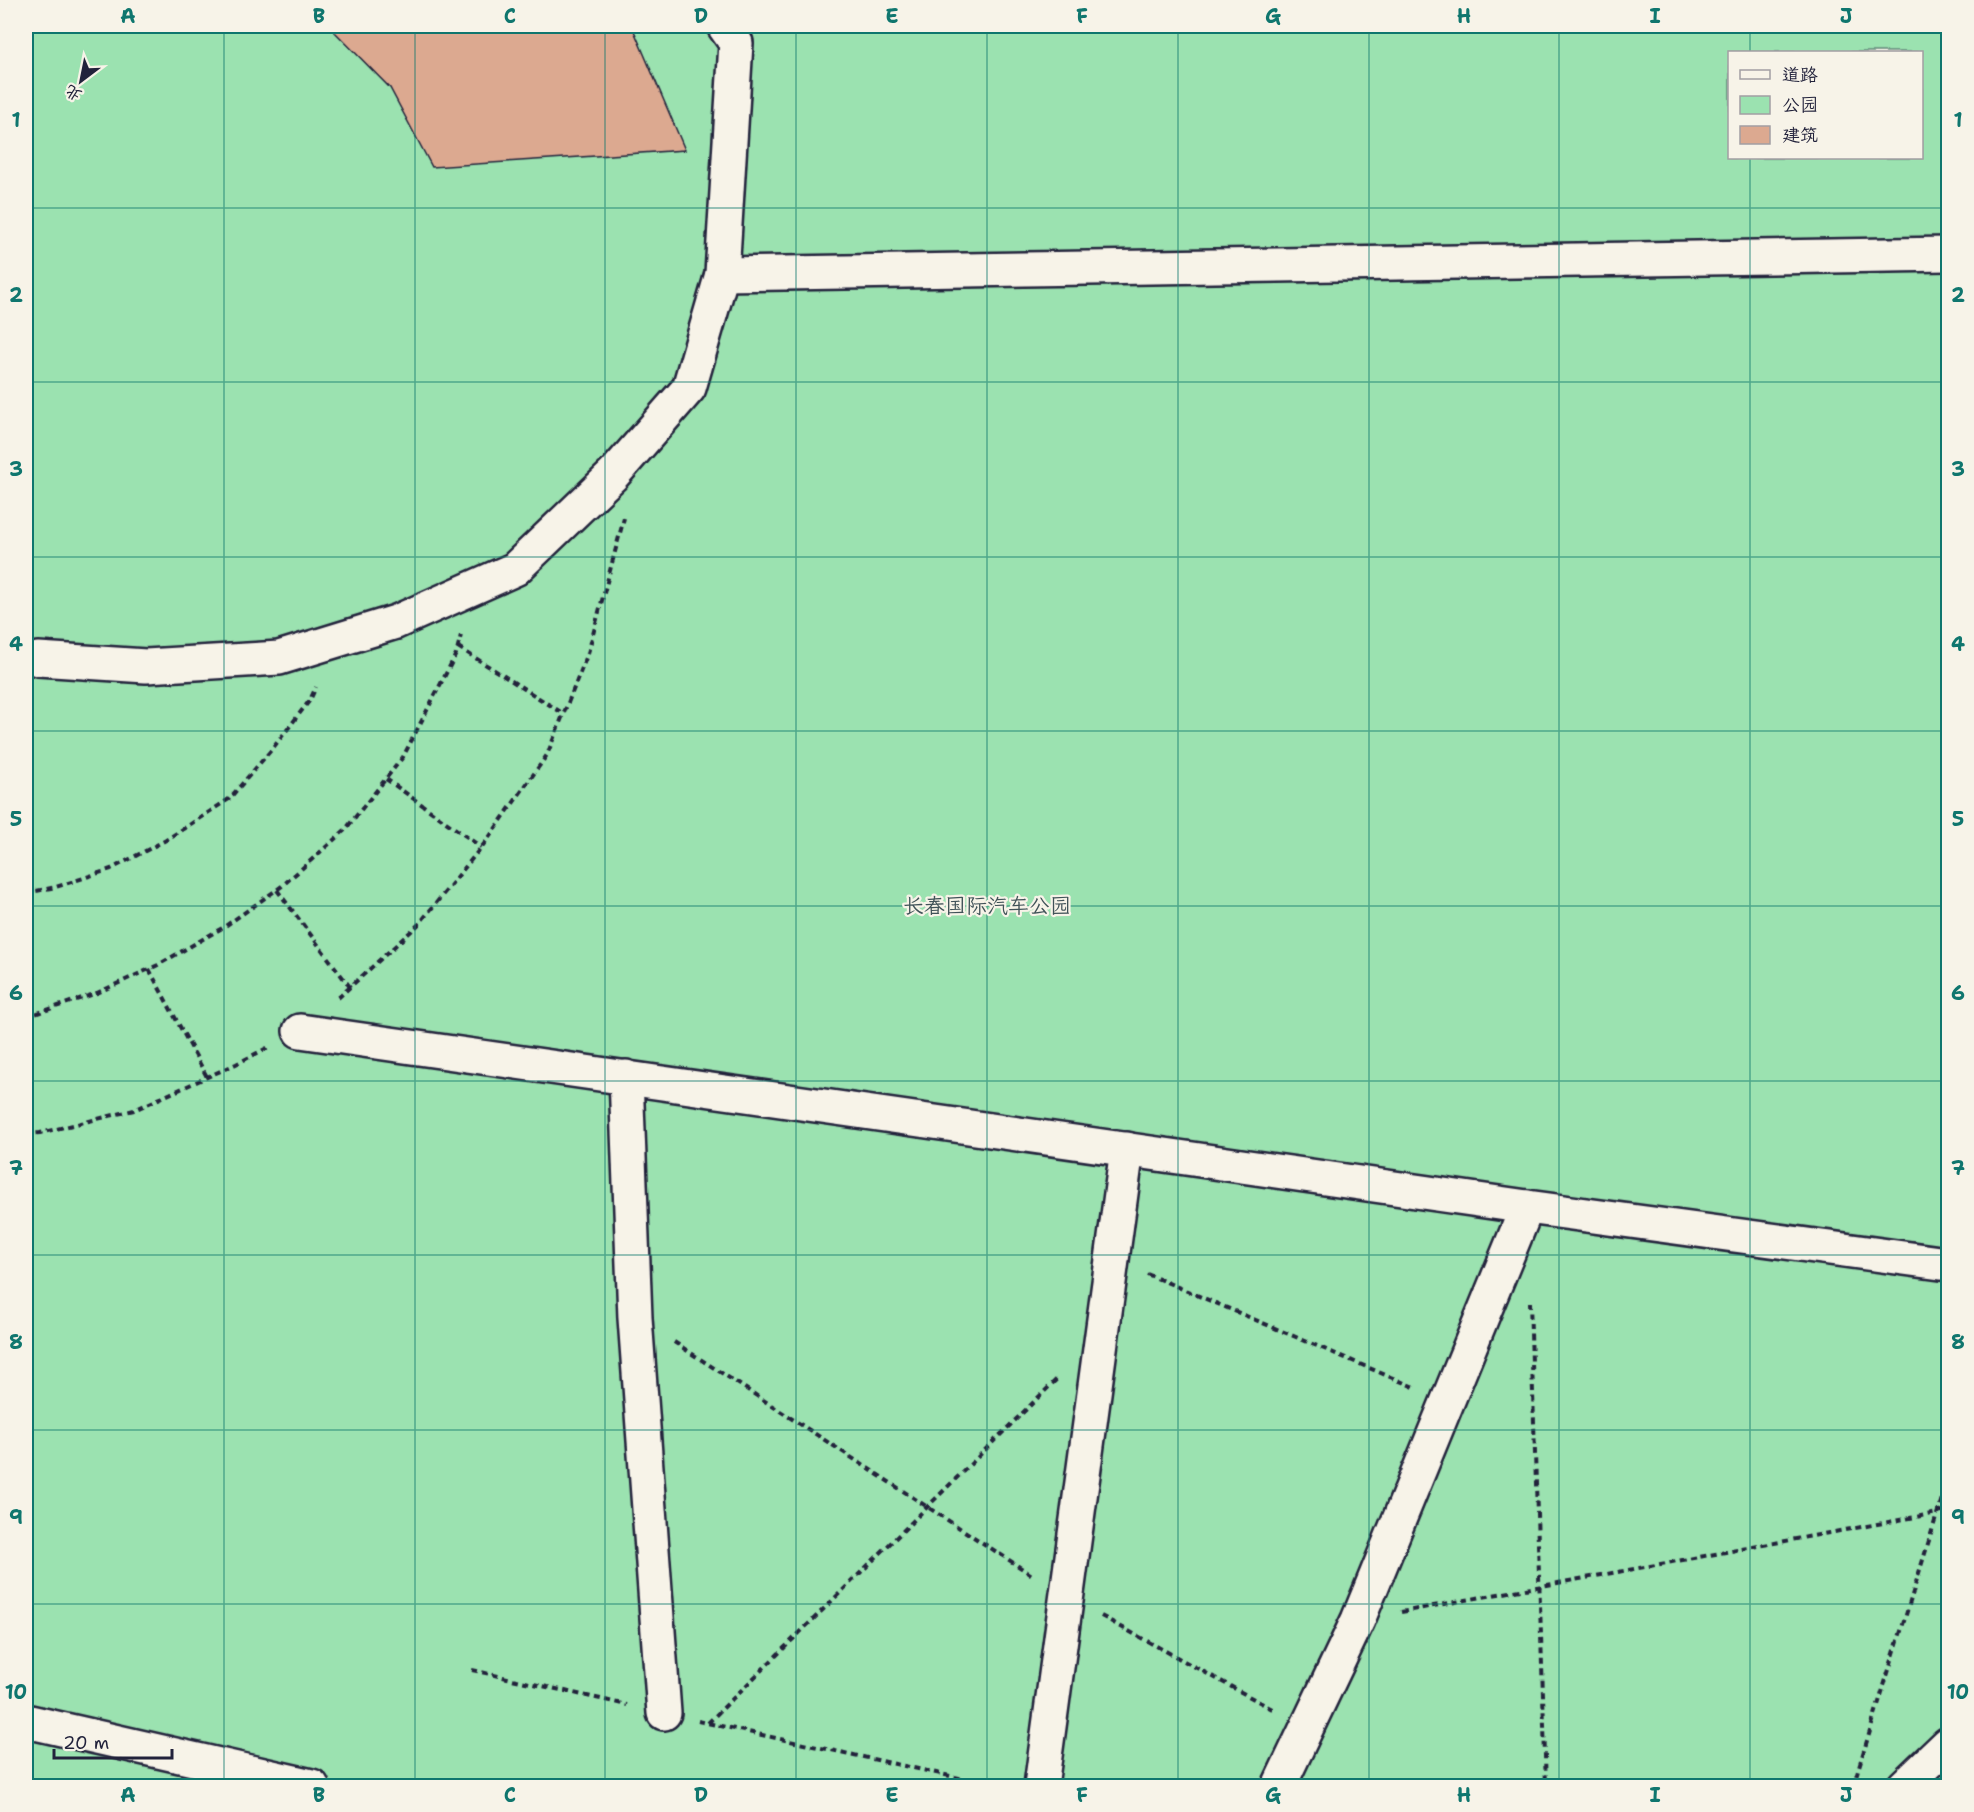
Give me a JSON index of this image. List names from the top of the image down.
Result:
{
  "parks": ["长春国际汽车公园"],
  "legend": ["道路", "公园", "建筑"],
  "scale_bar": "20 m",
  "north": "bottom left",
  "grid": {
    "columns": [
      "A",
      "B",
      "C",
      "D",
      "E",
      "F",
      "G",
      "H",
      "I",
      "J"
    ],
    "rows": [
      "1",
      "2",
      "3",
      "4",
      "5",
      "6",
      "7",
      "8",
      "9",
      "10"
    ]
  }
}
